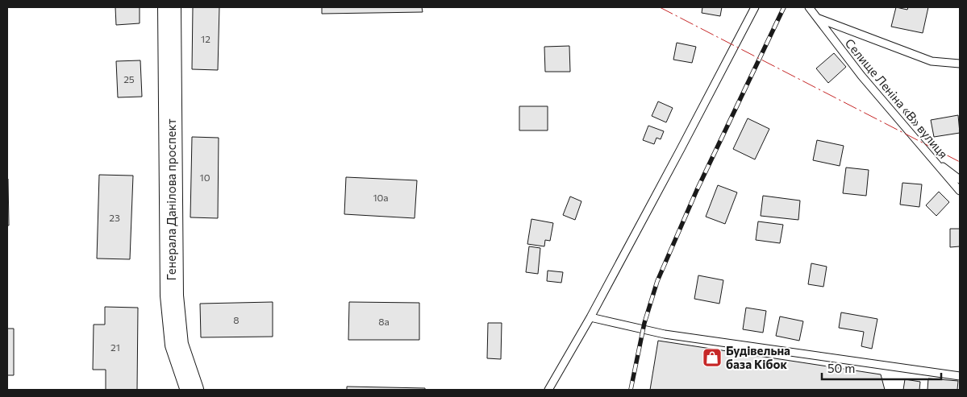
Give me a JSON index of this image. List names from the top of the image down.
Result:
{
  "streets": {
    "main road": ["Генерала Данілова проспект"],
    "lane": ["Селище Леніна «В» вулиця"]
  },
  "places": {
    "shop": ["Будівельна база Кібок"]
  },
  "house_numbers": [
    "12",
    "25",
    "10",
    "10а",
    "23",
    "8",
    "8а",
    "21"
  ],
  "scale_bar": "50 m"
}
